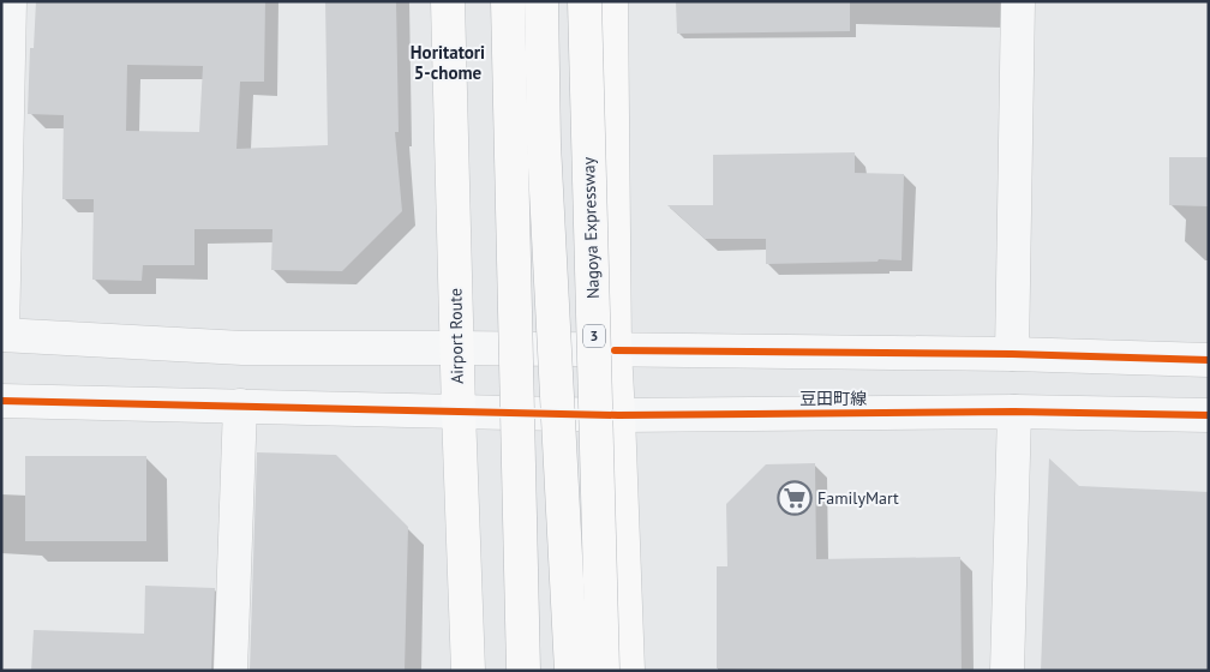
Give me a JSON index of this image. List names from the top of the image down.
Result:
{
  "streets": {
    "main road": ["Nagoya Expressway", "Airport Route", "3"],
    "street": ["豆田町線"]
  },
  "crossings": [
    ["Airport Route", "豆田町線"]
  ],
  "districts": ["Horitatori 5-chome"],
  "places": {
    "supermarket": ["FamilyMart"]
  }
}
